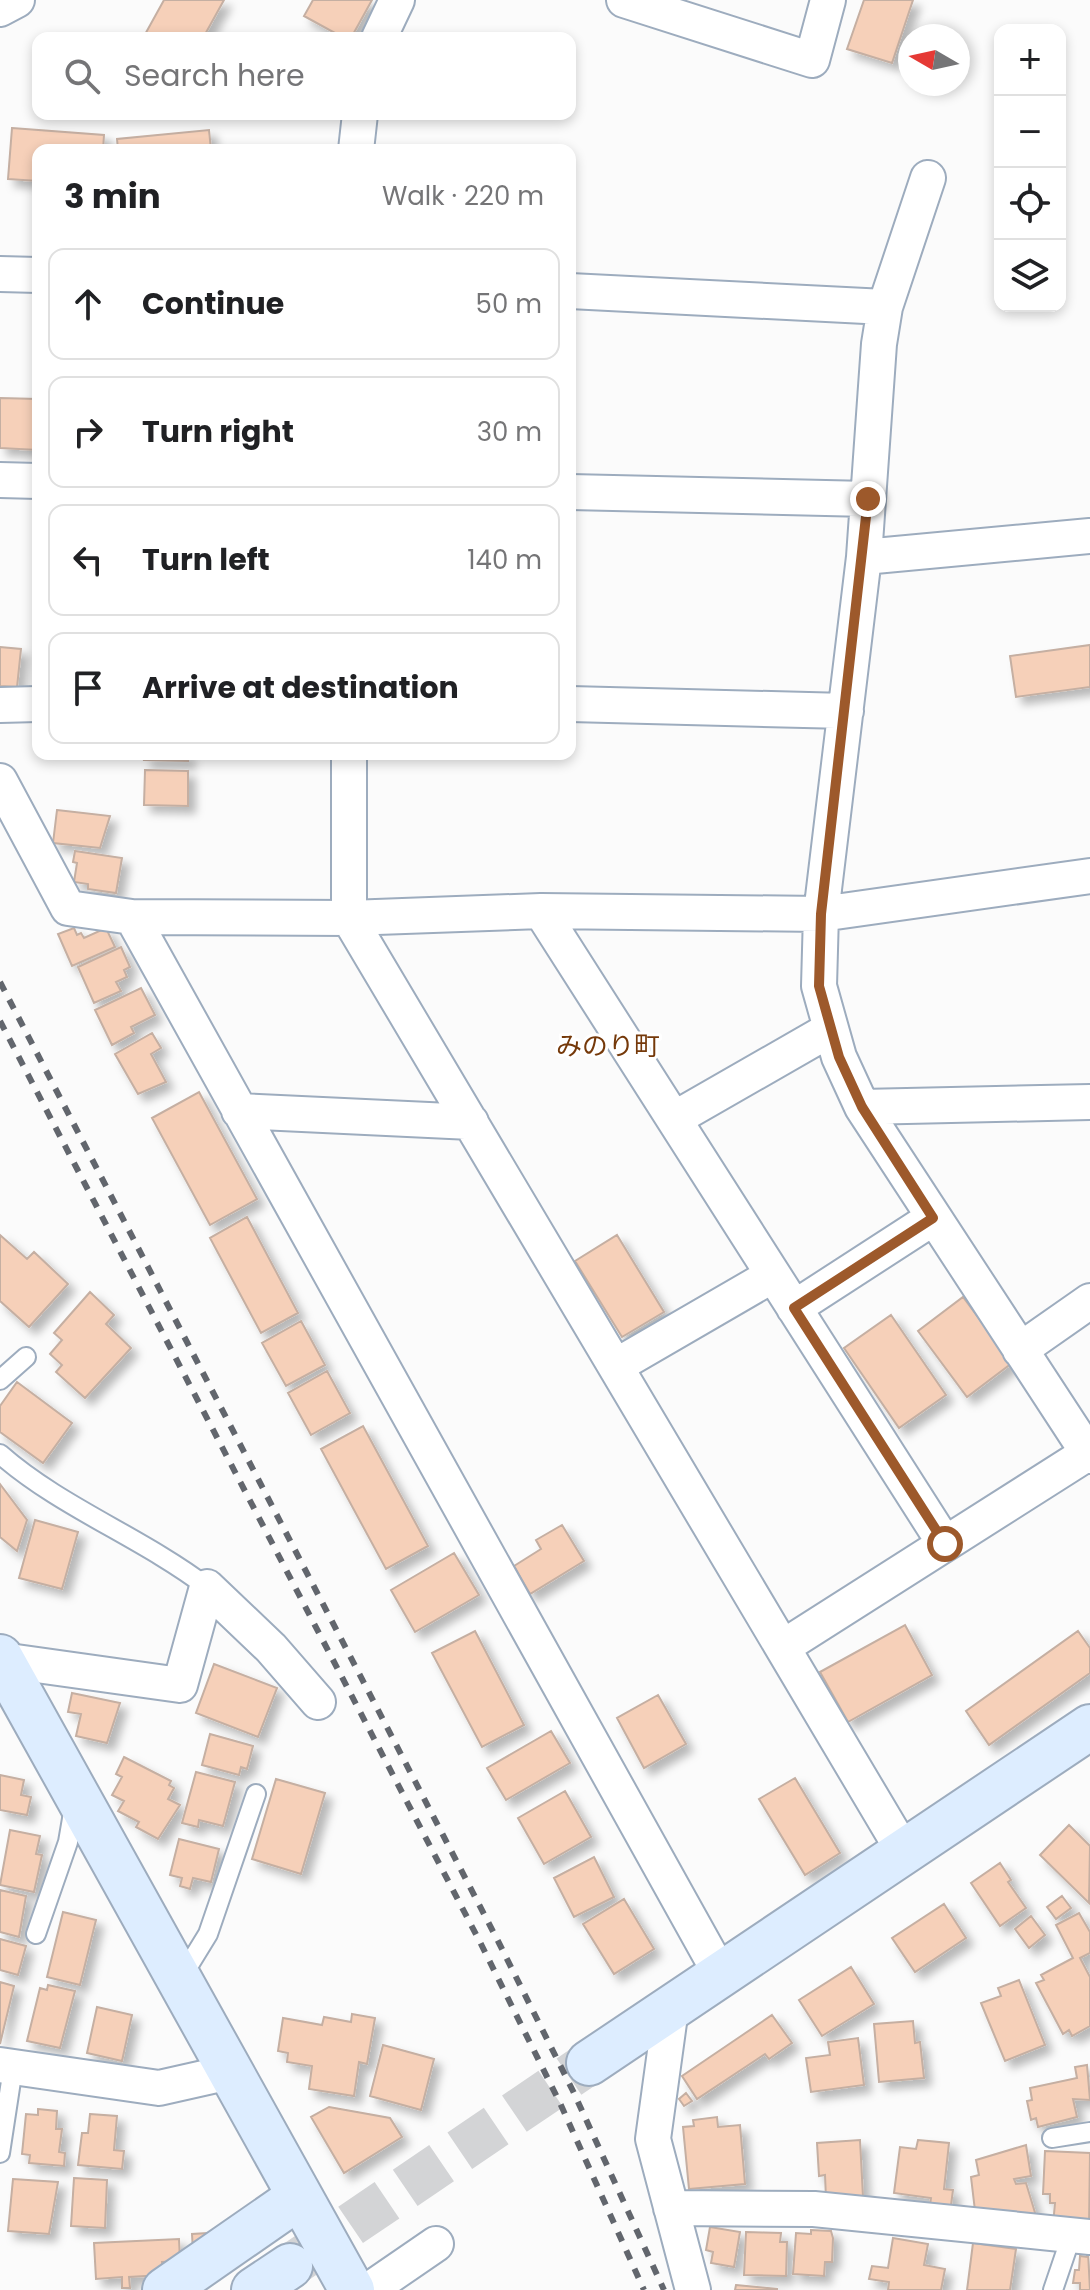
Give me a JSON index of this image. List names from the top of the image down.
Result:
{
  "districts": ["みのり町"],
  "north": "left",
  "page": {
    "map_buttons": ["+", "−"],
    "search": "Search here",
    "heading": ["3 min", "Walk · 220 m"],
    "list": [
      ["Continue", "50 m"],
      ["Turn right", "30 m"],
      ["Turn left", "140 m"],
      "Arrive at destination"
    ]
  }
}
